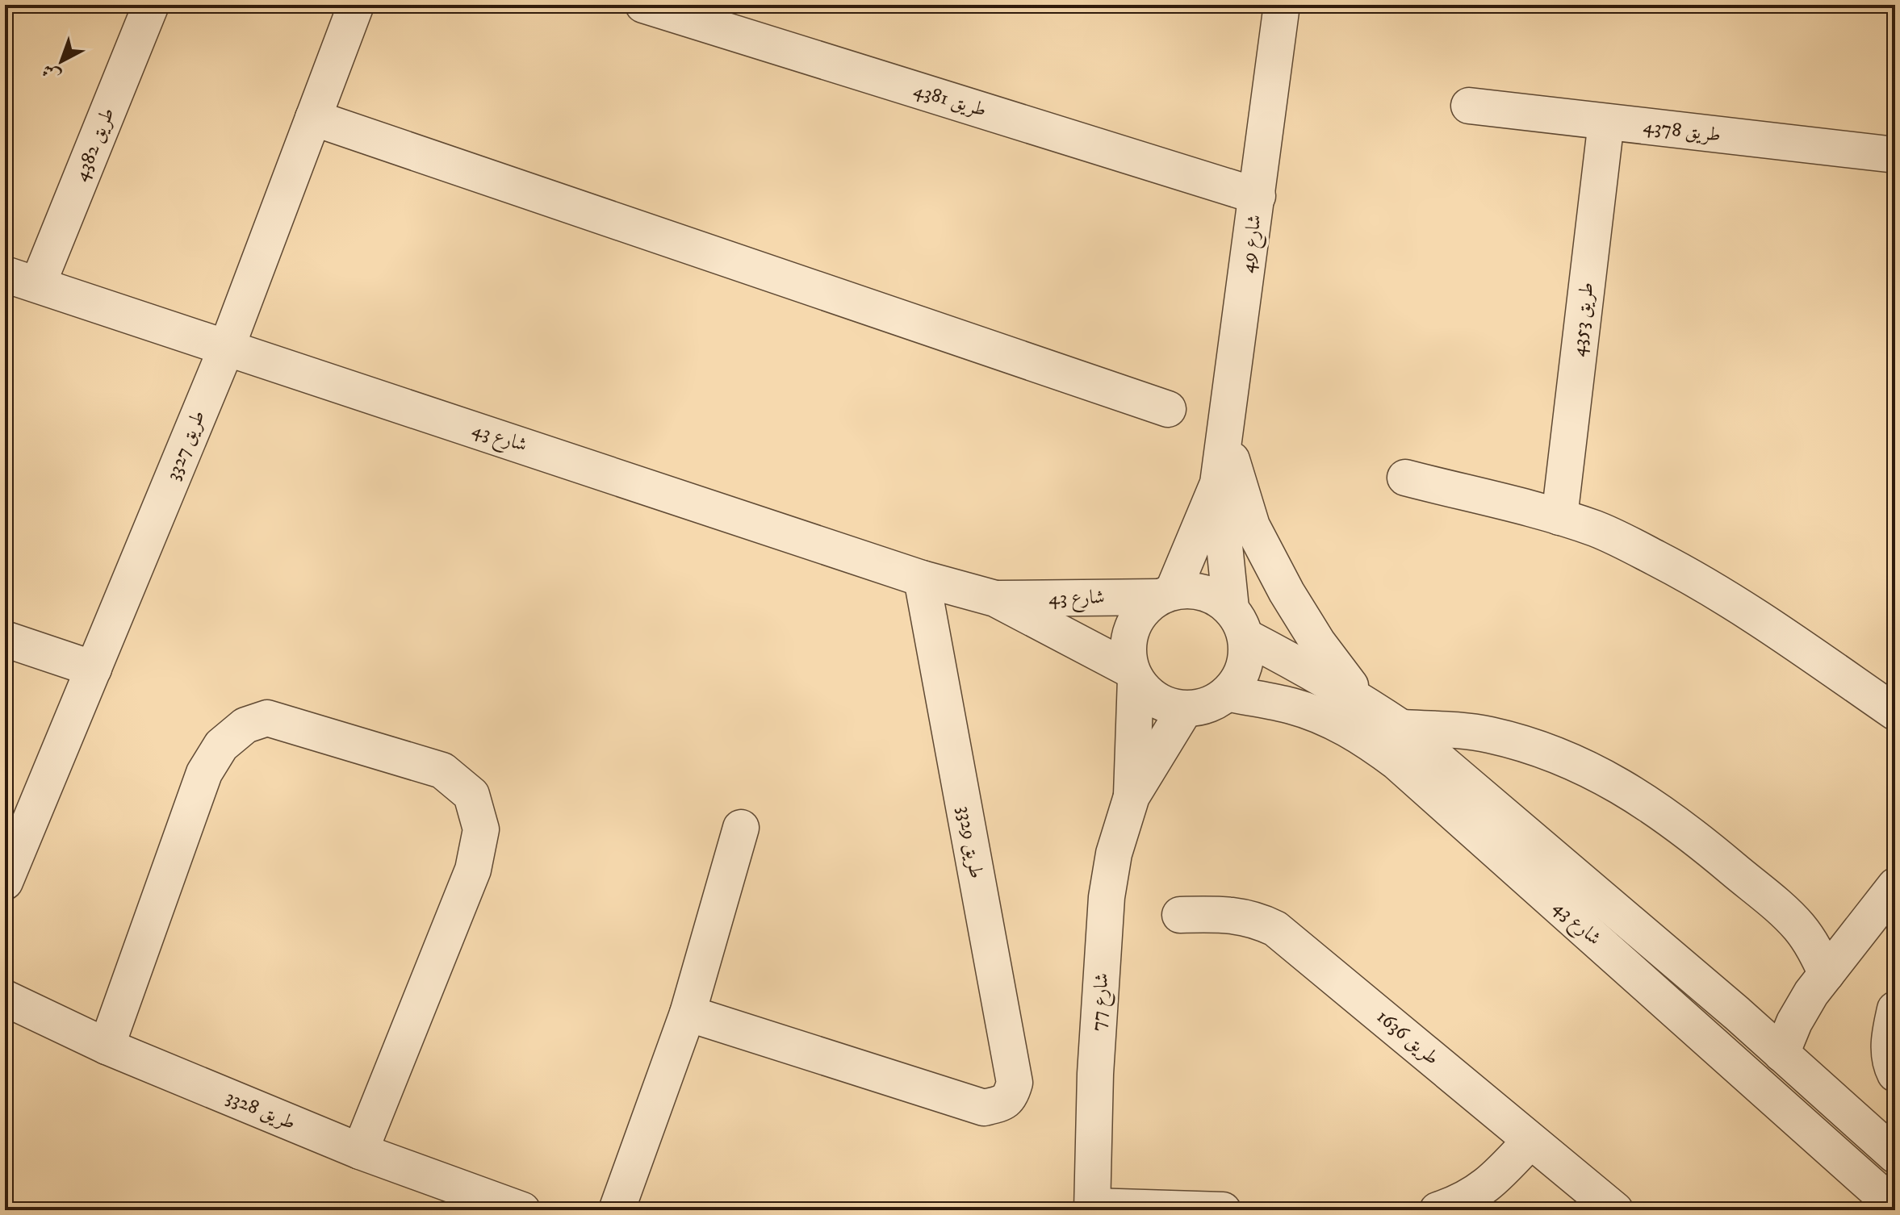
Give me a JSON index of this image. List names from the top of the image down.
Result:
{
  "streets": {
    "street": [
      "طريق 4381",
      "طريق 4378",
      "طريق 4382",
      "شارع 49",
      "طريق 4353",
      "شارع 43",
      "طريق 3327",
      "طريق 3329",
      "شارع 77",
      "طريق 1636",
      "طريق 3328"
    ]
  },
  "crossings": [
    ["طريق 4381", "شارع 49"],
    ["طريق 4378", "طريق 4353"],
    ["طريق 4382", "شارع 43"],
    ["شارع 49", "شارع 43"],
    ["شارع 49", "شارع 77"],
    ["شارع 43", "طريق 3327"],
    ["شارع 43", "طريق 3329"],
    ["شارع 43", "شارع 77"]
  ],
  "north": "bottom left"
}
